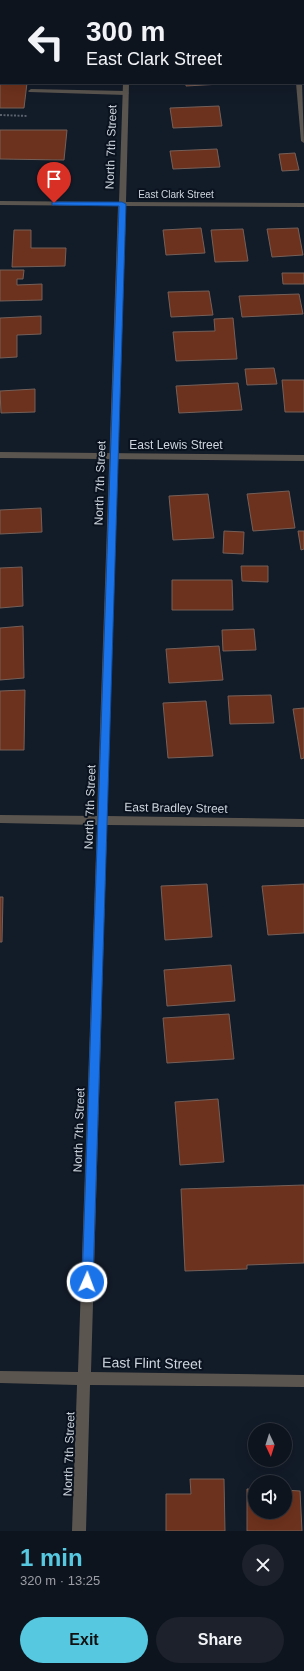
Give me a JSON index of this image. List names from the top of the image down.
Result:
{
  "streets": {
    "street": [
      "North 7th Street",
      "East Clark Street",
      "East Lewis Street",
      "East Bradley Street",
      "East Flint Street"
    ]
  },
  "crossings": [
    ["North 7th Street", "East Clark Street"],
    ["North 7th Street", "East Lewis Street"],
    ["North 7th Street", "East Bradley Street"],
    ["North 7th Street", "East Flint Street"]
  ],
  "north": "bottom",
  "page": {
    "turn": ["300 m", "East Clark Street"],
    "heading": ["1 min", "320 m · 13:25"],
    "buttons": ["Exit", "Share"]
  }
}
